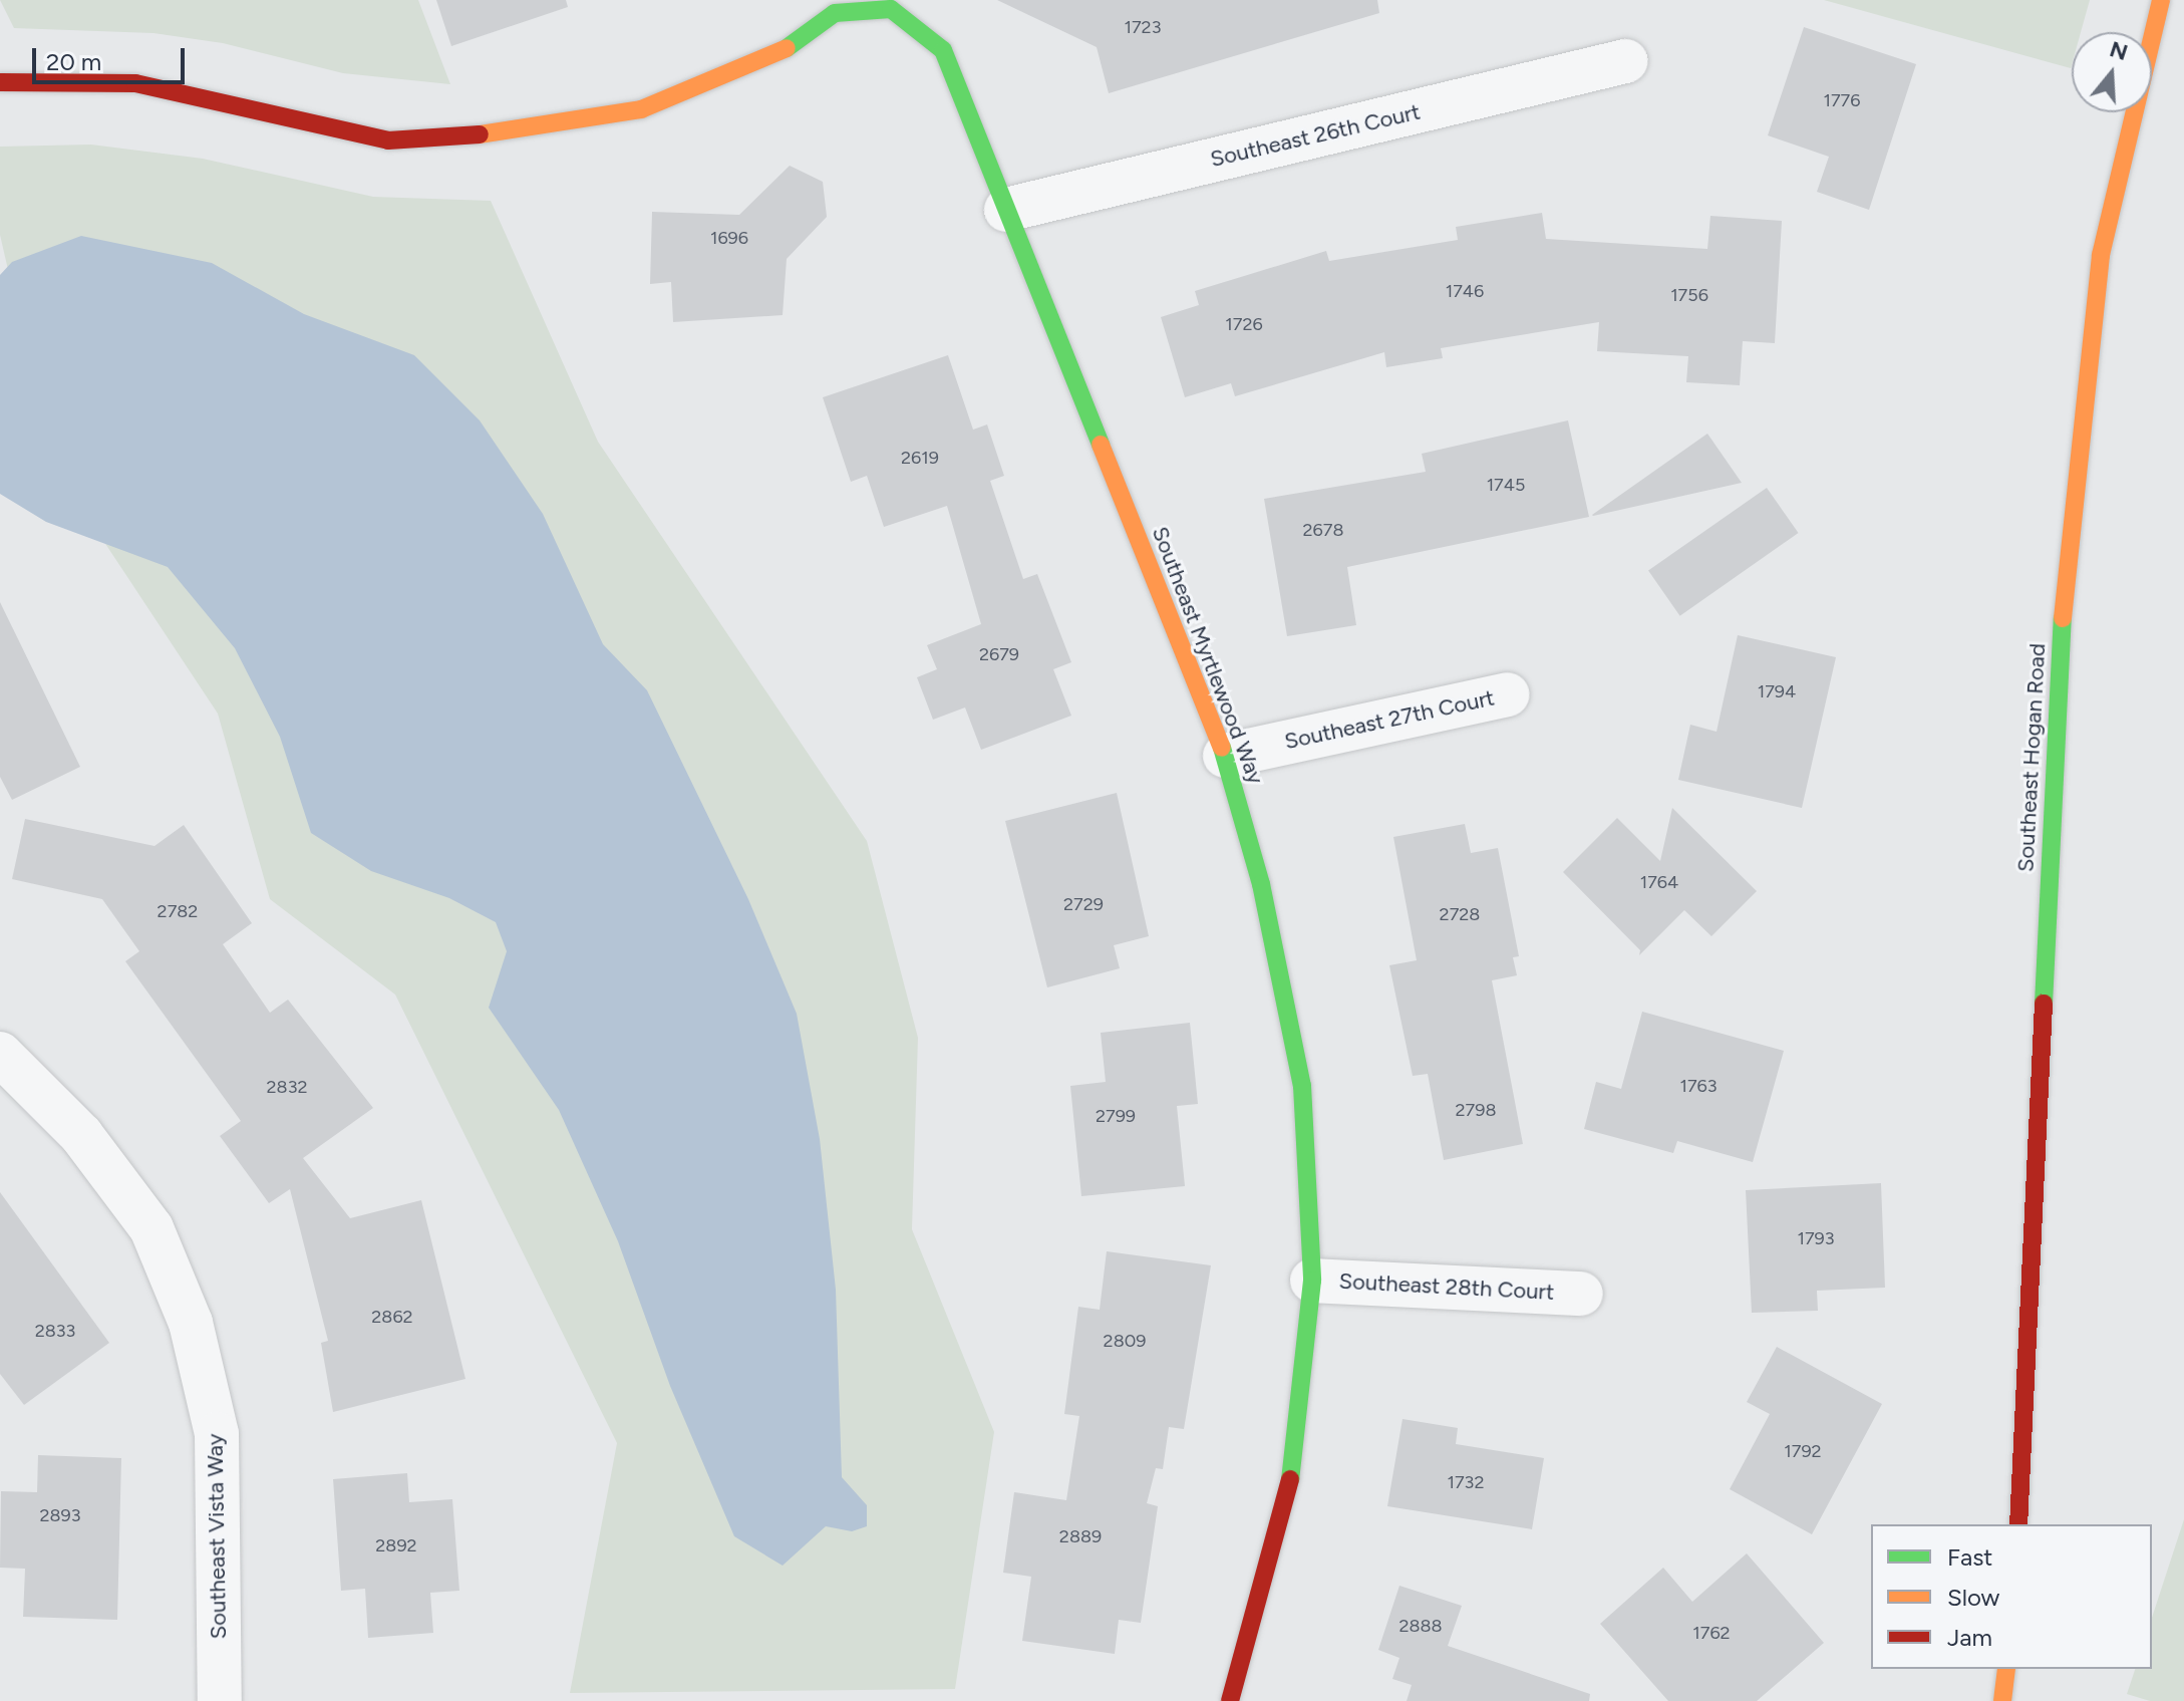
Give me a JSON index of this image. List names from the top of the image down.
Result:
{
  "streets": {
    "street": [
      "Southeast 26th Court",
      "Southeast Myrtlewood Way",
      "Southeast 27th Court",
      "Southeast Hogan Road",
      "Southeast 28th Court",
      "Southeast Vista Way"
    ]
  },
  "crossings": [
    ["Southeast 26th Court", "Southeast Myrtlewood Way"],
    ["Southeast Myrtlewood Way", "Southeast 27th Court"],
    ["Southeast Myrtlewood Way", "Southeast 28th Court"]
  ],
  "house_numbers": [
    "1723",
    "1776",
    "1696",
    "1746",
    "1756",
    "1726",
    "2619",
    "1745",
    "2678",
    "2679",
    "1794",
    "1764",
    "2729",
    "2782",
    "2728",
    "1763",
    "2832",
    "2798",
    "2799",
    "1793",
    "2862",
    "2833",
    "2809",
    "1792",
    "1732",
    "2893",
    "2889",
    "2892",
    "2888",
    "1762"
  ],
  "legend": ["Fast", "Slow", "Jam"],
  "scale_bar": "20 m",
  "north": "top"
}
